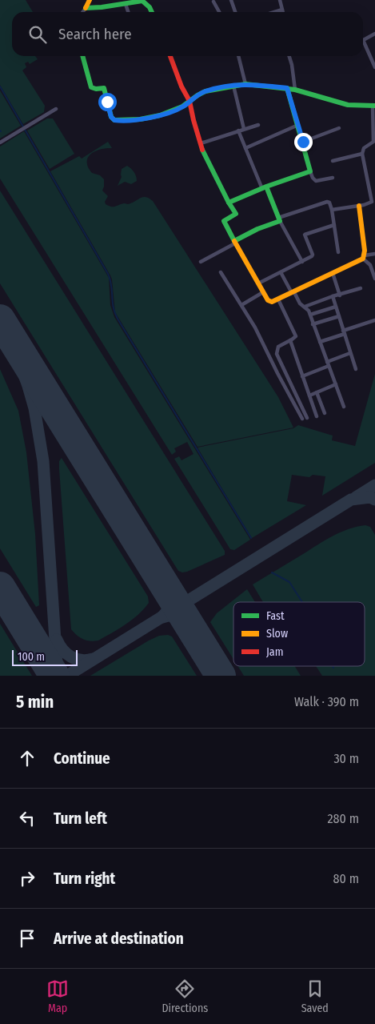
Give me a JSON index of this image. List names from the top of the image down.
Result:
{
  "legend": ["Fast", "Slow", "Jam"],
  "scale_bar": "100 m",
  "page": {
    "search": "Search here",
    "scale": "100 m",
    "heading": ["5 min", "Walk · 390 m"],
    "list": [
      ["Continue", "30 m"],
      ["Turn left", "280 m"],
      ["Turn right", "80 m"],
      "Arrive at destination"
    ],
    "nav": ["Map", "Directions", "Saved"]
  }
}
